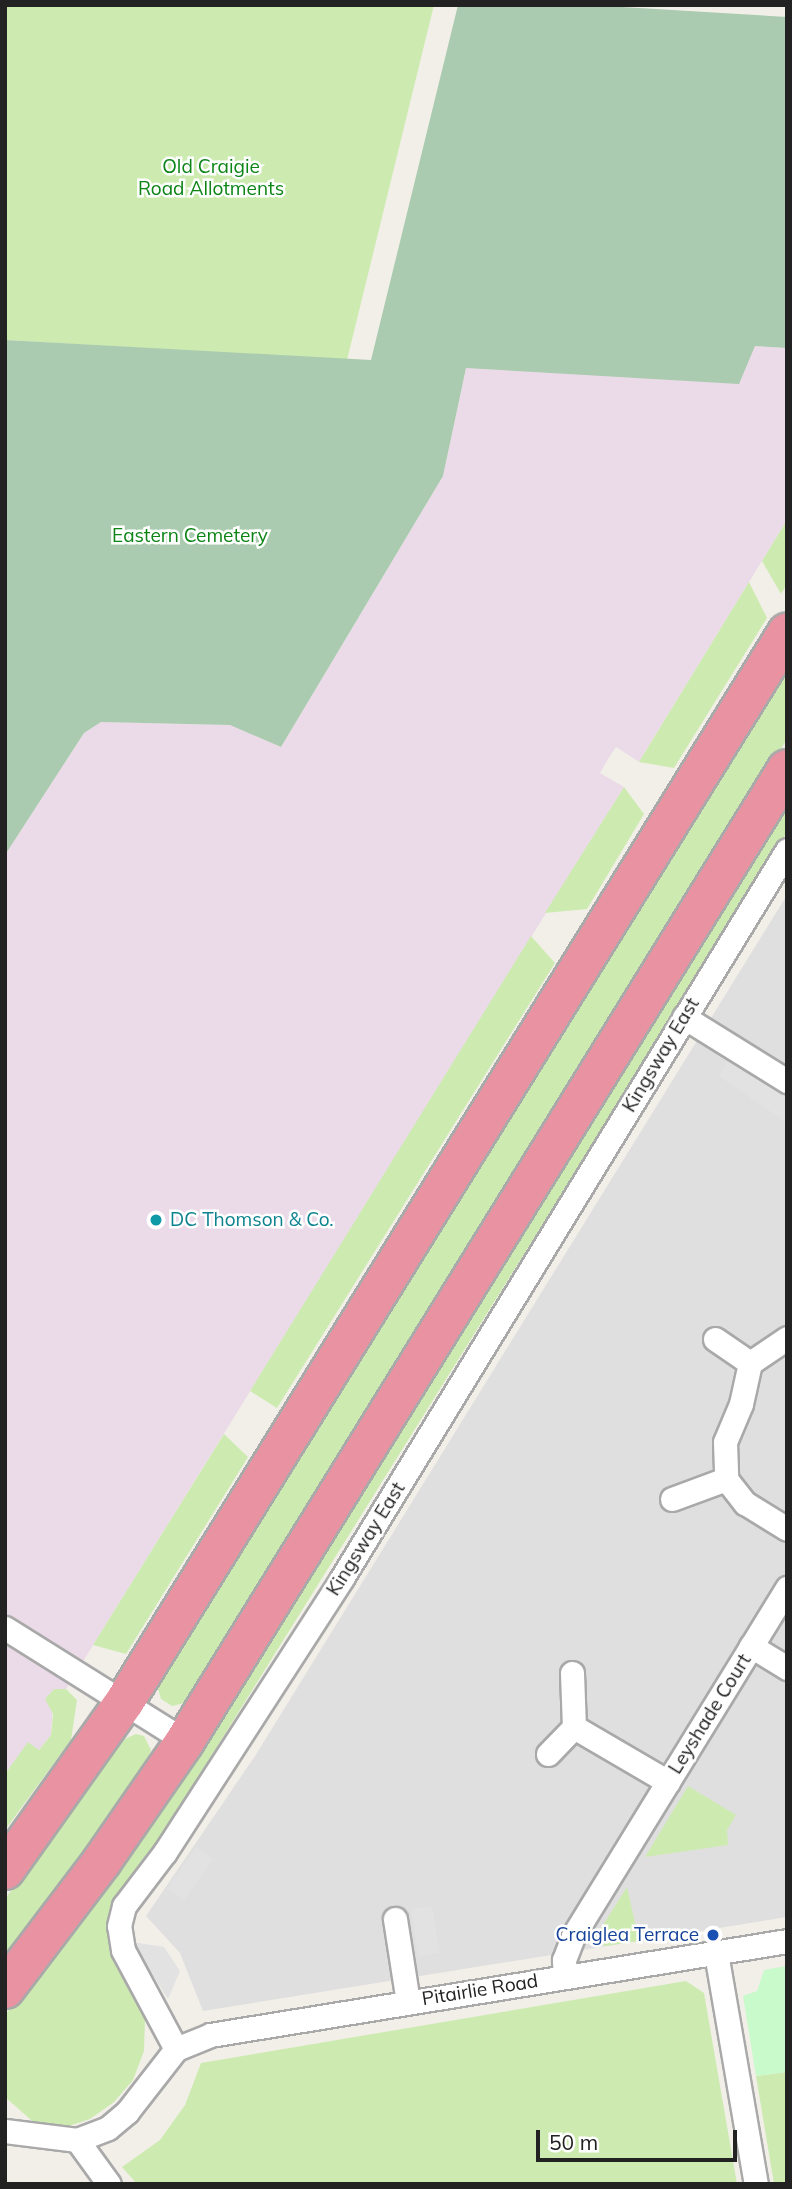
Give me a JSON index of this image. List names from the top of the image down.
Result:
{
  "streets": {
    "street": ["Kingsway East", "Leyshade Court", "Pitairlie Road"]
  },
  "crossings": [
    ["Kingsway East", "Pitairlie Road"],
    ["Leyshade Court", "Pitairlie Road"]
  ],
  "parks": ["Old Craigie Road Allotments", "Eastern Cemetery"],
  "places": ["DC Thomson & Co.", "Craiglea Terrace"],
  "scale_bar": "50 m"
}
